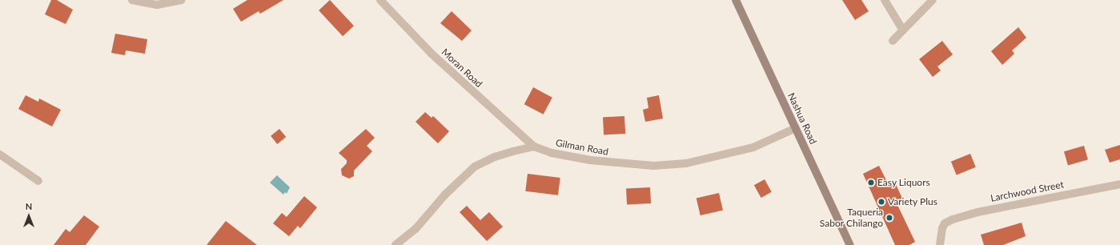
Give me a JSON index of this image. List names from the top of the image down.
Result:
{
  "streets": {
    "main road": ["Nashua Road"],
    "street": ["Moran Road", "Gilman Road", "Larchwood Street"]
  },
  "crossings": [
    ["Moran Road", "Gilman Road"],
    ["Nashua Road", "Gilman Road"]
  ],
  "places": ["Easy Liquors", "Variety Plus", "Taqueria Sabor Chilango"],
  "north": "top"
}
